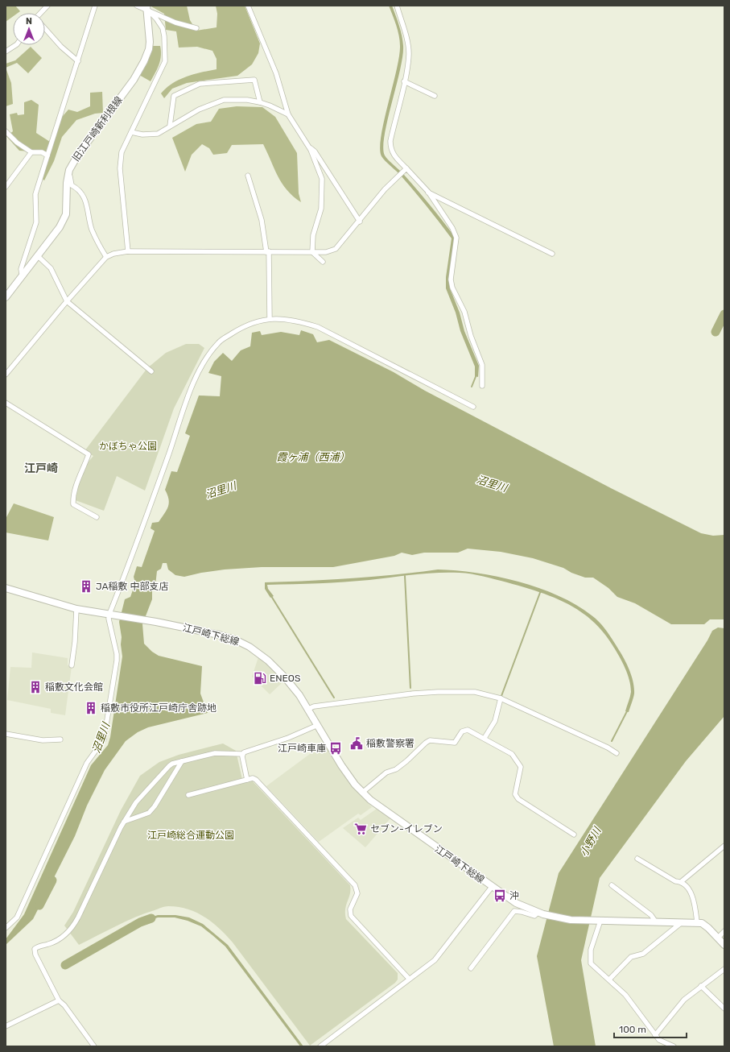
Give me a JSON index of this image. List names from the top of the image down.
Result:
{
  "streets": {
    "main road": ["旧江戸崎新利根線", "江戸崎下総線"]
  },
  "districts": ["江戸崎"],
  "water": ["霞ヶ浦（西浦）", "沼里川", "小野川"],
  "parks": ["かぼちゃ公園", "江戸崎総合運動公園"],
  "places": {
    "building": ["JA稲敷 中部支店", "稲敷文化会館", "稲敷市役所江戸崎庁舎跡地"],
    "fuel station": ["ENEOS"],
    "public building": ["稲敷警察署"],
    "bus stop": ["江戸崎車庫", "沖"],
    "supermarket": ["セブン-イレブン"]
  },
  "scale_bar": "100 m",
  "north": "top"
}
